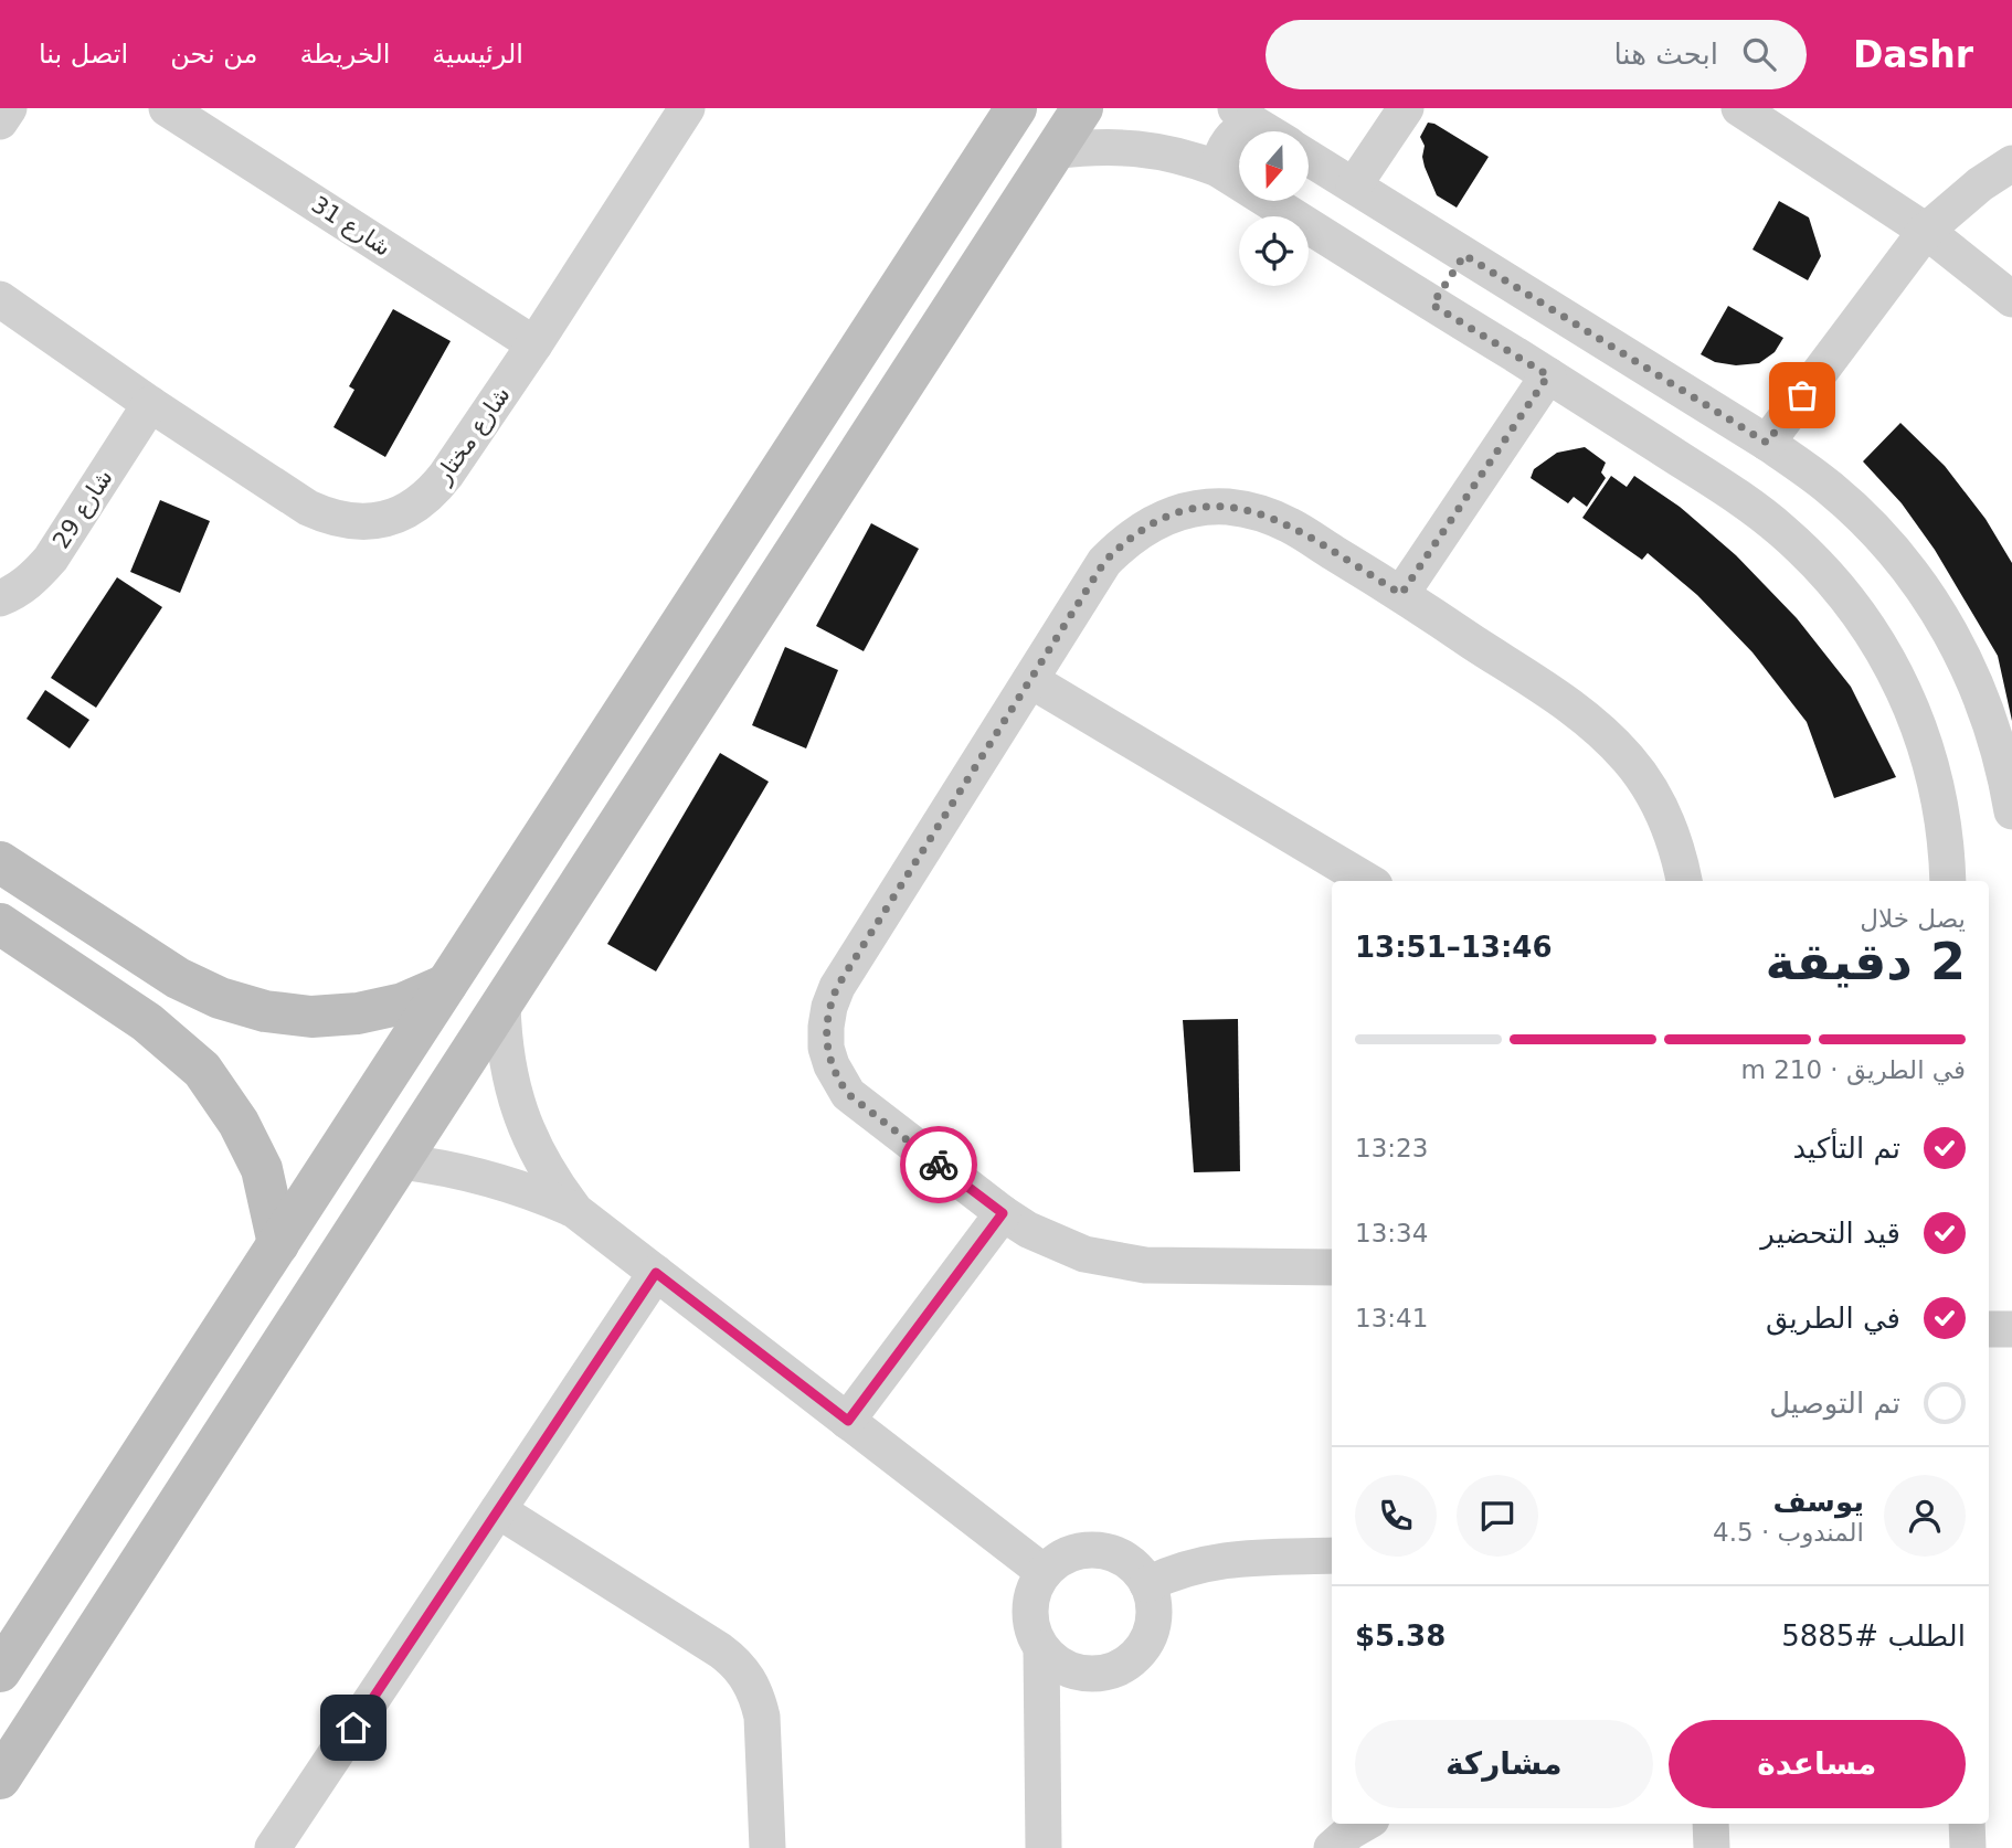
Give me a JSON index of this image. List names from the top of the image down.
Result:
{
  "streets": {
    "street": ["شارع 31", "شارع مختار", "شارع 29"]
  },
  "crossings": [
    ["شارع 31", "شارع مختار"],
    ["شارع مختار", "شارع 29"]
  ],
  "north": "bottom",
  "page": {
    "header": "Dashr",
    "search": "ابحث هنا",
    "nav": [
      "الرئيسية",
      "الخريطة",
      "من نحن",
      "اتصل بنا"
    ],
    "heading": ["2 دقيقة", "يصل خلال", "13:46–13:51"],
    "panel": [
      "يوسف",
      "المندوب · 4.5",
      "الطلب #5885",
      "$5.38"
    ],
    "bar": "في الطريق · 210 m",
    "list": [
      ["تم التأكيد", "13:23"],
      ["قيد التحضير", "13:34"],
      ["في الطريق", "13:41"],
      "تم التوصيل"
    ],
    "buttons": ["مساعدة", "مشاركة"]
  }
}
